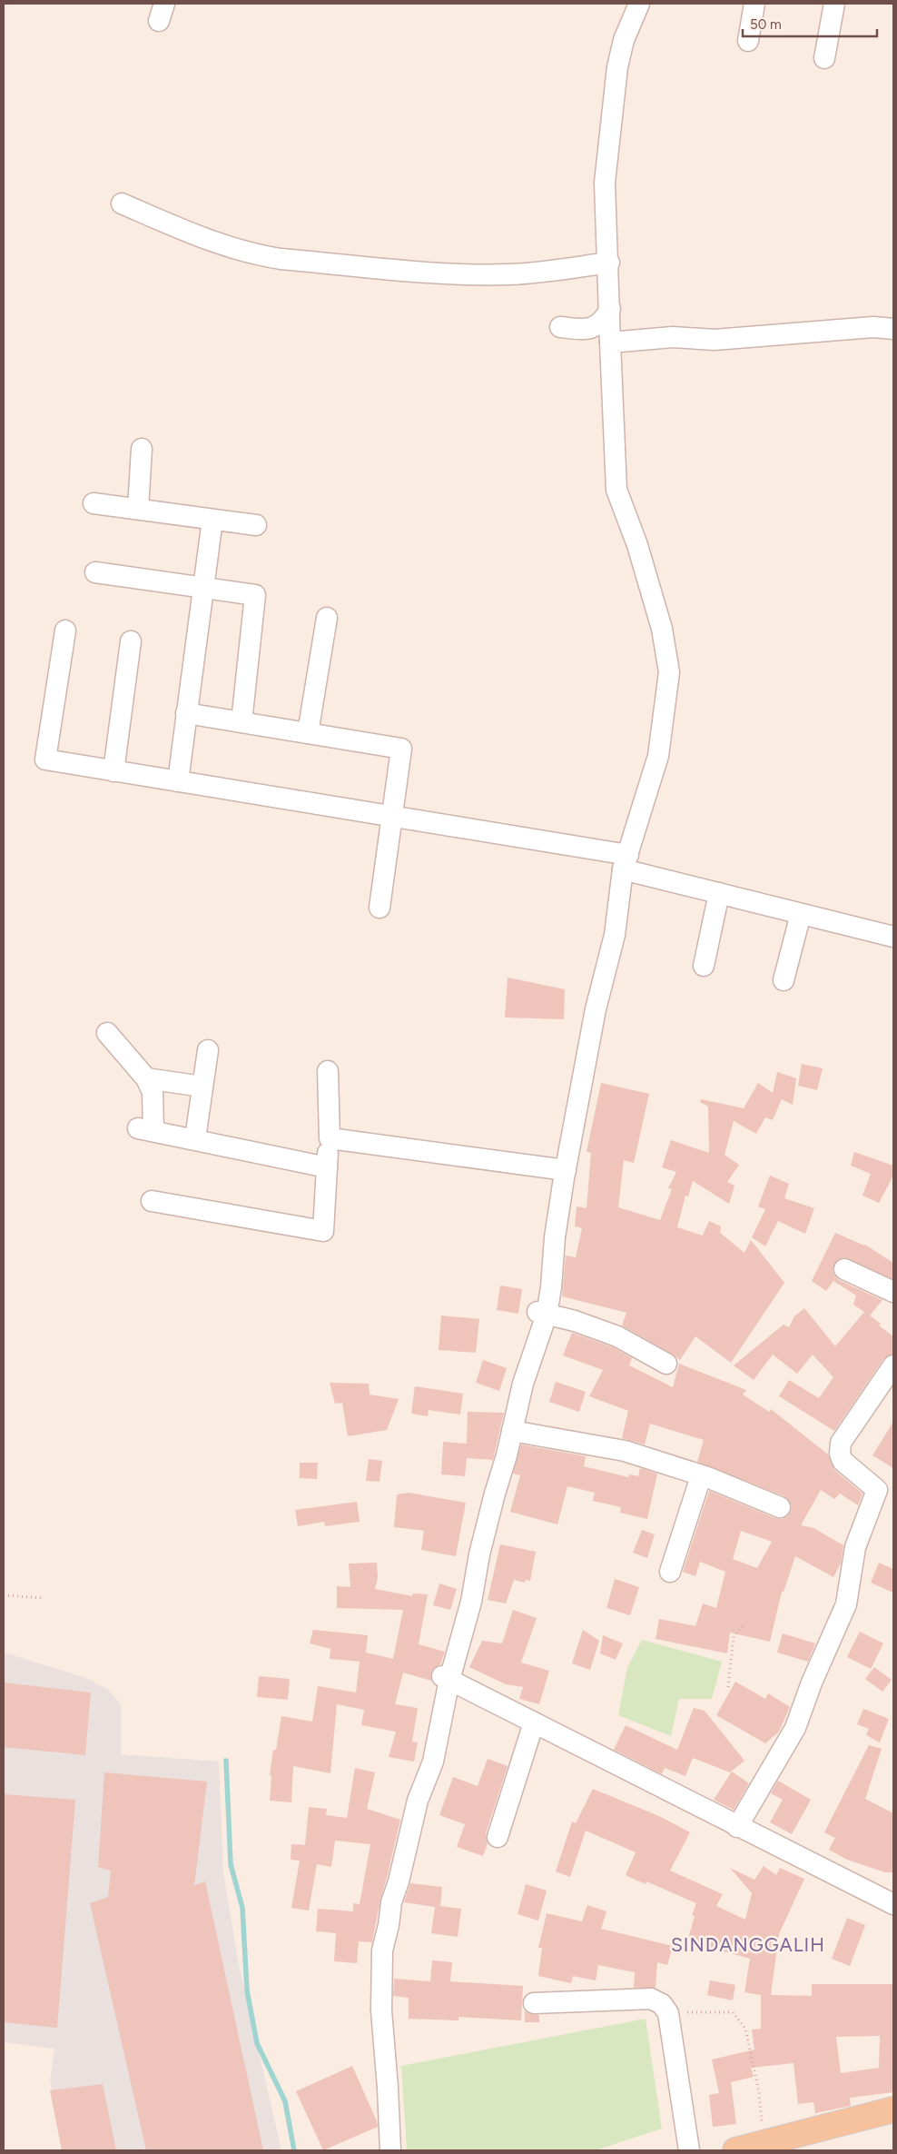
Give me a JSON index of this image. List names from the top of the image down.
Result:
{
  "districts": ["SINDANGGALIH"],
  "scale_bar": "50 m"
}
